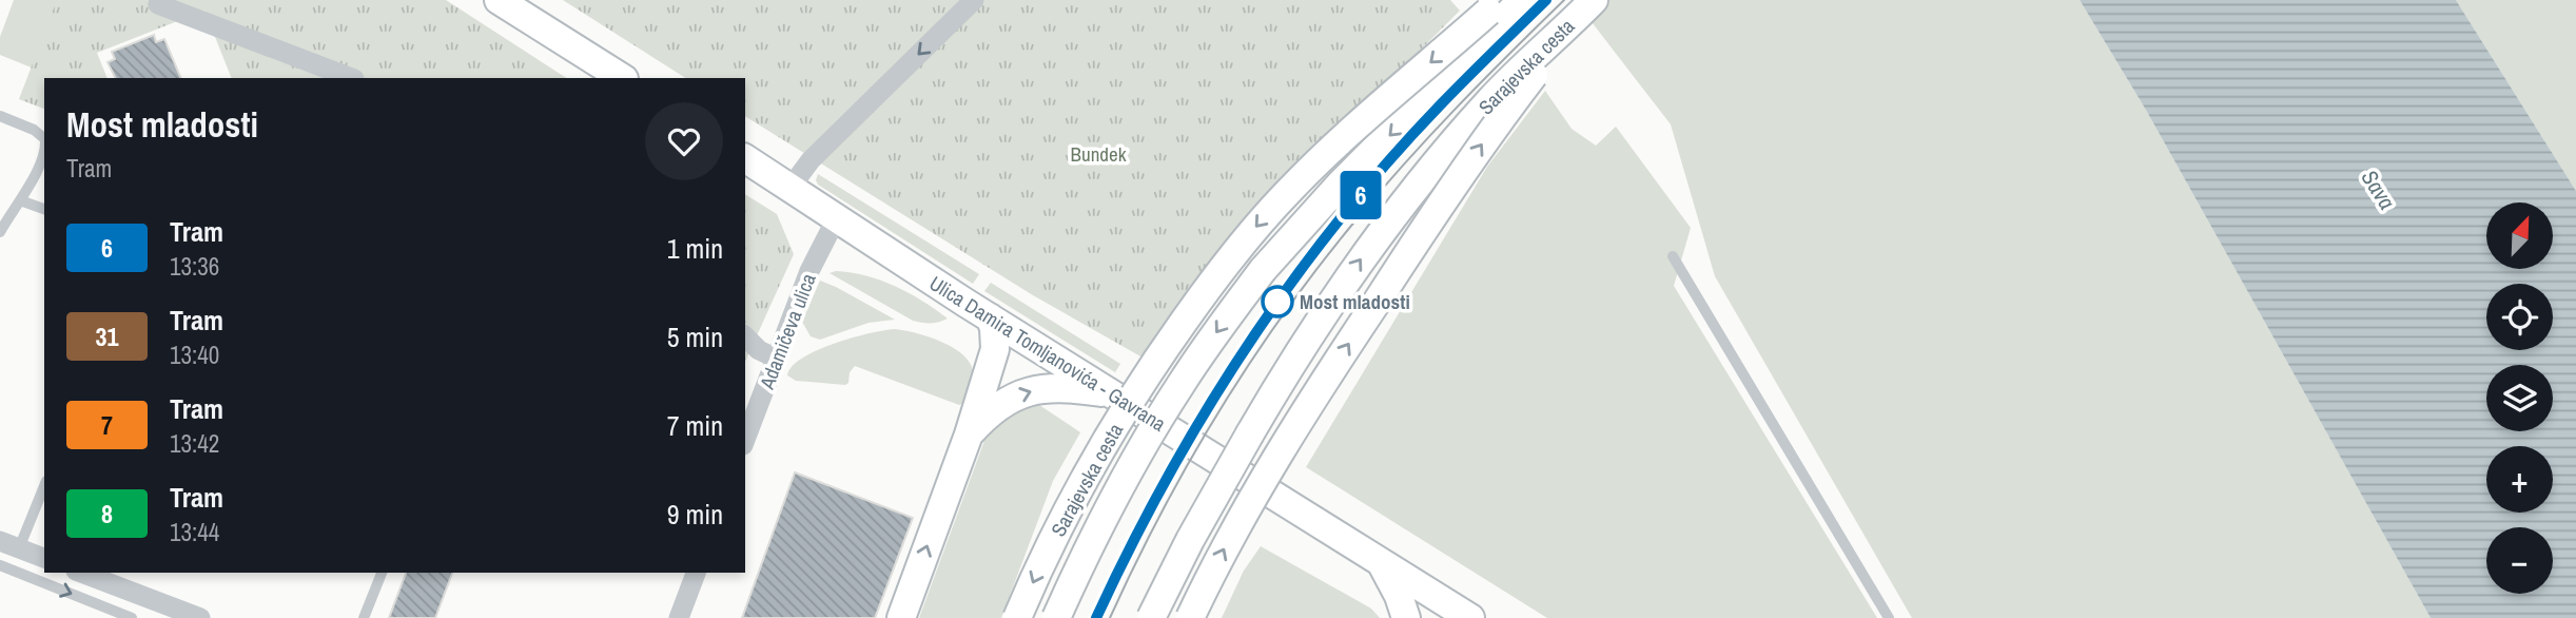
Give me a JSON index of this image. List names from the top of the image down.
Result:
{
  "streets": {
    "main road": ["Sarajevska cesta", "Ulica Damira Tomljanovića - Gavrana"],
    "street": ["Adamičeva ulica"]
  },
  "crossings": [
    ["Adamičeva ulica", "Ulica Damira Tomljanovića - Gavrana"]
  ],
  "water": ["Sava"],
  "parks": ["Bundek"],
  "places": ["Most mladosti"],
  "lines": ["tram line 6"],
  "north": "top right",
  "page": {
    "on_map": "6",
    "heading": ["Most mladosti", "Tram"],
    "map_buttons": ["+", "−"],
    "list": [
      {
        "mark": "6",
        "name": "Tram",
        "note": "13:36",
        "value": "1 min"
      },
      {
        "mark": "31",
        "name": "Tram",
        "note": "13:40",
        "value": "5 min"
      },
      {
        "mark": "7",
        "name": "Tram",
        "note": "13:42",
        "value": "7 min"
      },
      {
        "mark": "8",
        "name": "Tram",
        "note": "13:44",
        "value": "9 min"
      }
    ]
  }
}
